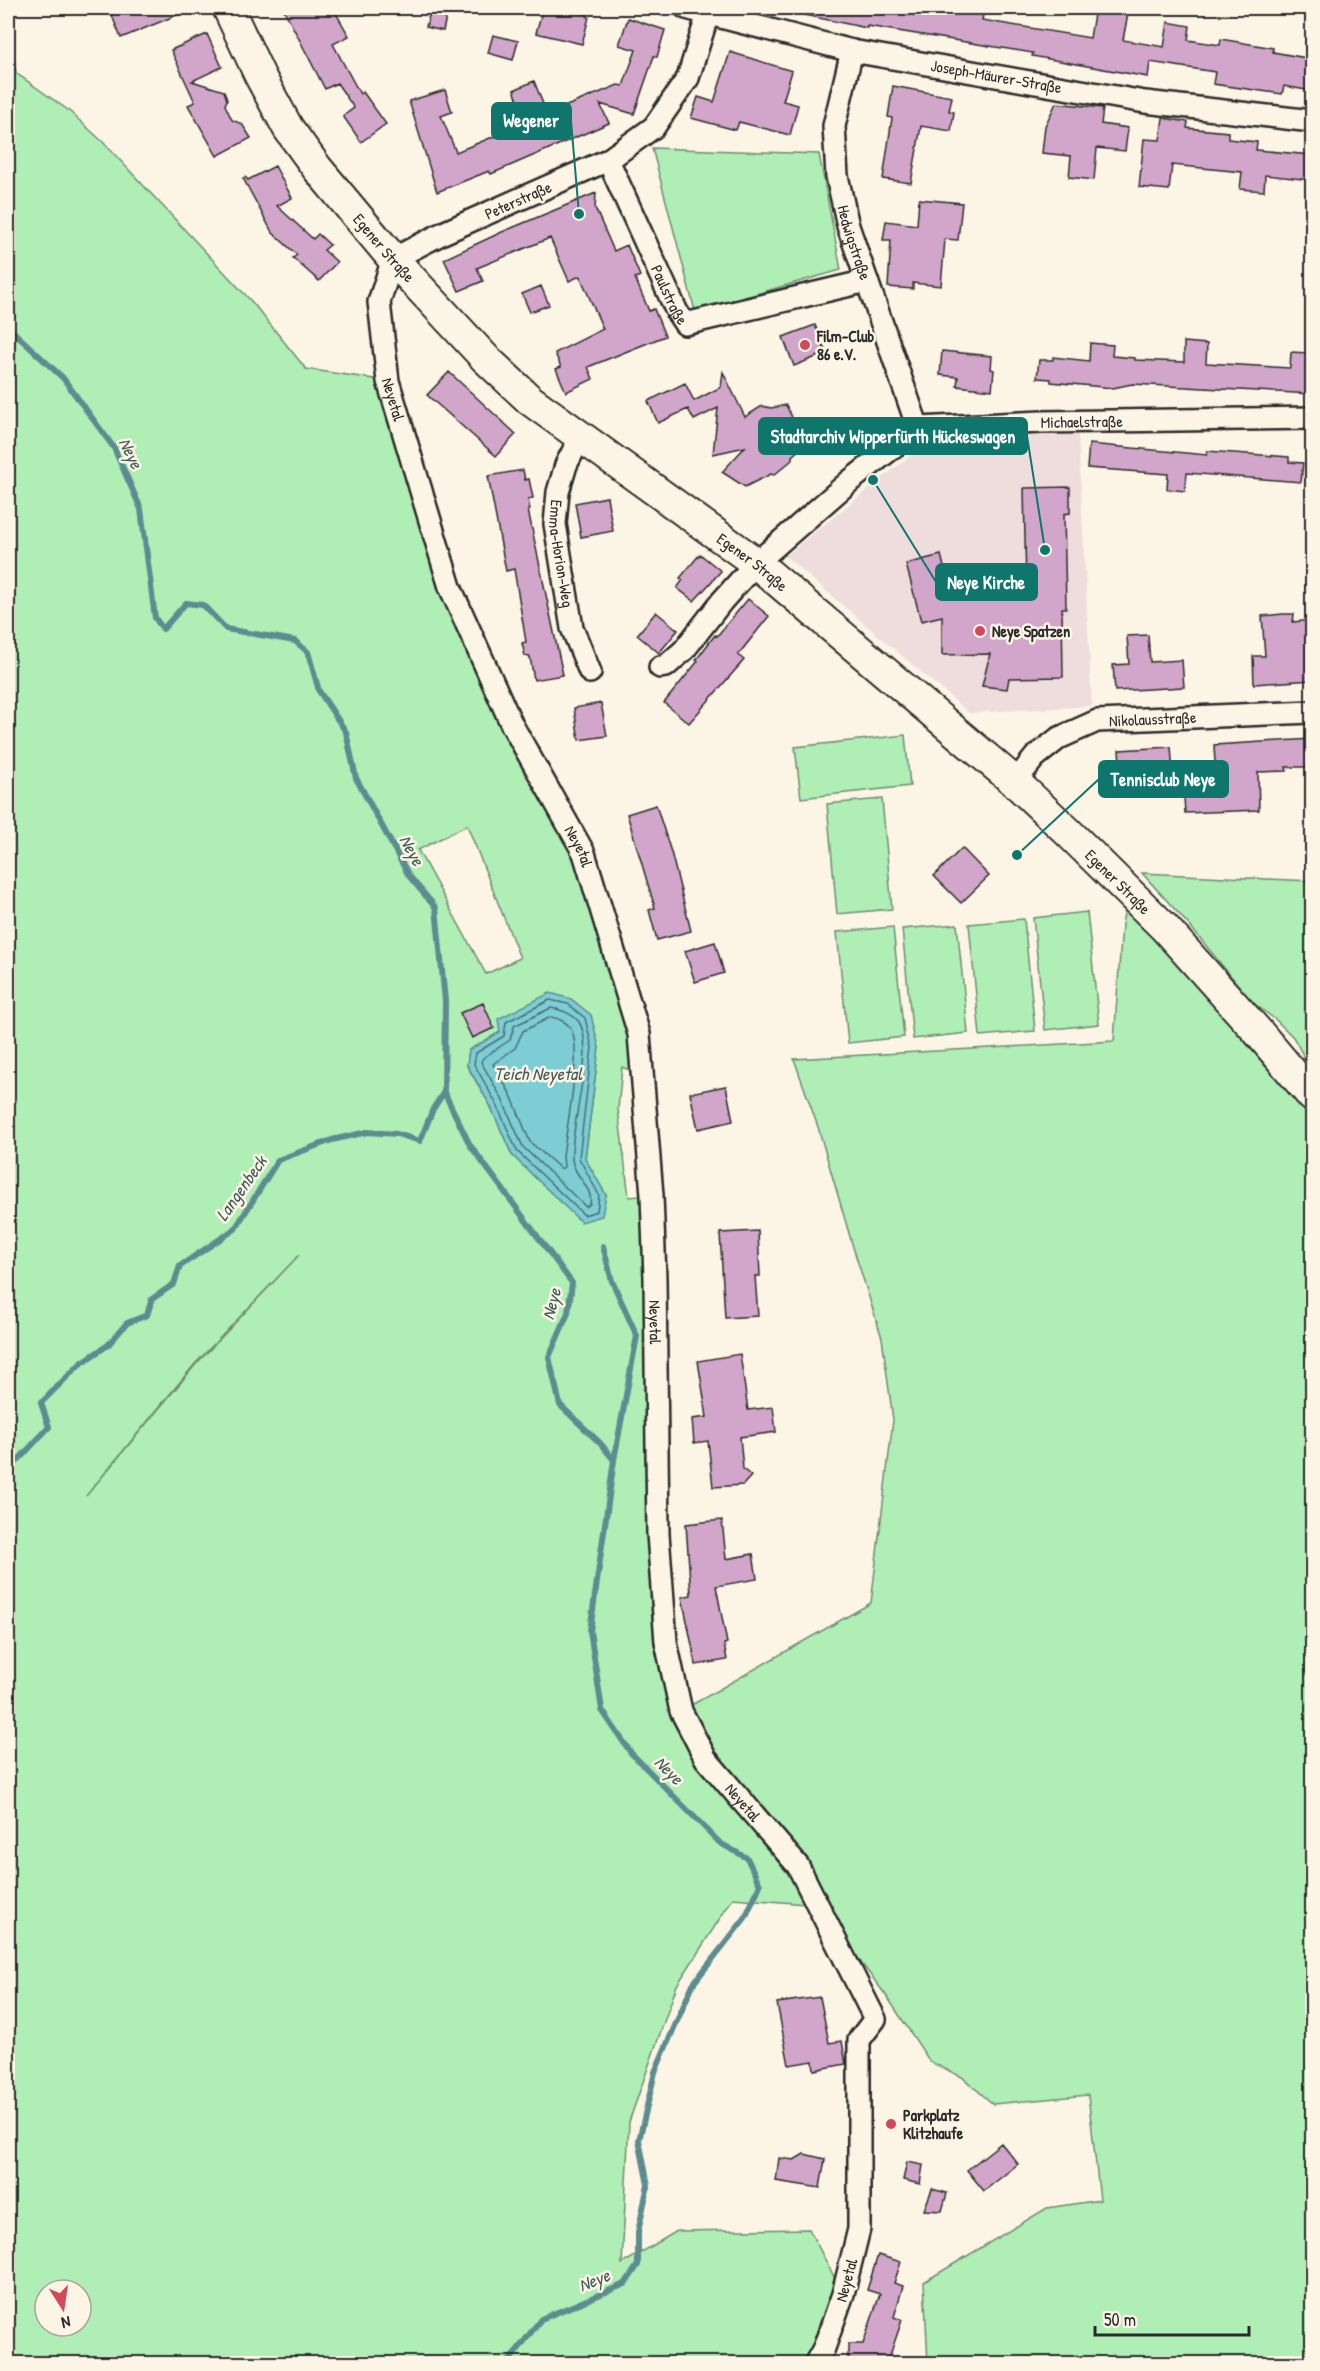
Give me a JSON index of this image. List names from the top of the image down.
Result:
{
  "streets": {
    "street": [
      "Joseph-Mäurer-Straße",
      "Peterstraße",
      "Hedwigstraße",
      "Egener Straße",
      "Paulstraße",
      "Neyetal",
      "Michaelstraße",
      "Emma-Horion-Weg",
      "Nikolausstraße"
    ]
  },
  "crossings": [
    ["Joseph-Mäurer-Straße", "Peterstraße"],
    ["Joseph-Mäurer-Straße", "Hedwigstraße"],
    ["Peterstraße", "Egener Straße"],
    ["Peterstraße", "Paulstraße"],
    ["Peterstraße", "Neyetal"],
    ["Hedwigstraße", "Paulstraße"],
    ["Hedwigstraße", "Michaelstraße"],
    ["Egener Straße", "Neyetal"],
    ["Egener Straße", "Emma-Horion-Weg"],
    ["Egener Straße", "Nikolausstraße"]
  ],
  "water": ["Neye", "Teich Neyetal", "Langenbeck"],
  "places": [
    "Wegener",
    "Film-Club 86 e.V.",
    "Neye Kirche",
    "Stadtarchiv Wipperfürth Hückeswagen",
    "Neye Spatzen",
    "Tennisclub Neye",
    "Parkplatz Klitzhaufe"
  ],
  "scale_bar": "50 m",
  "north": "bottom"
}
